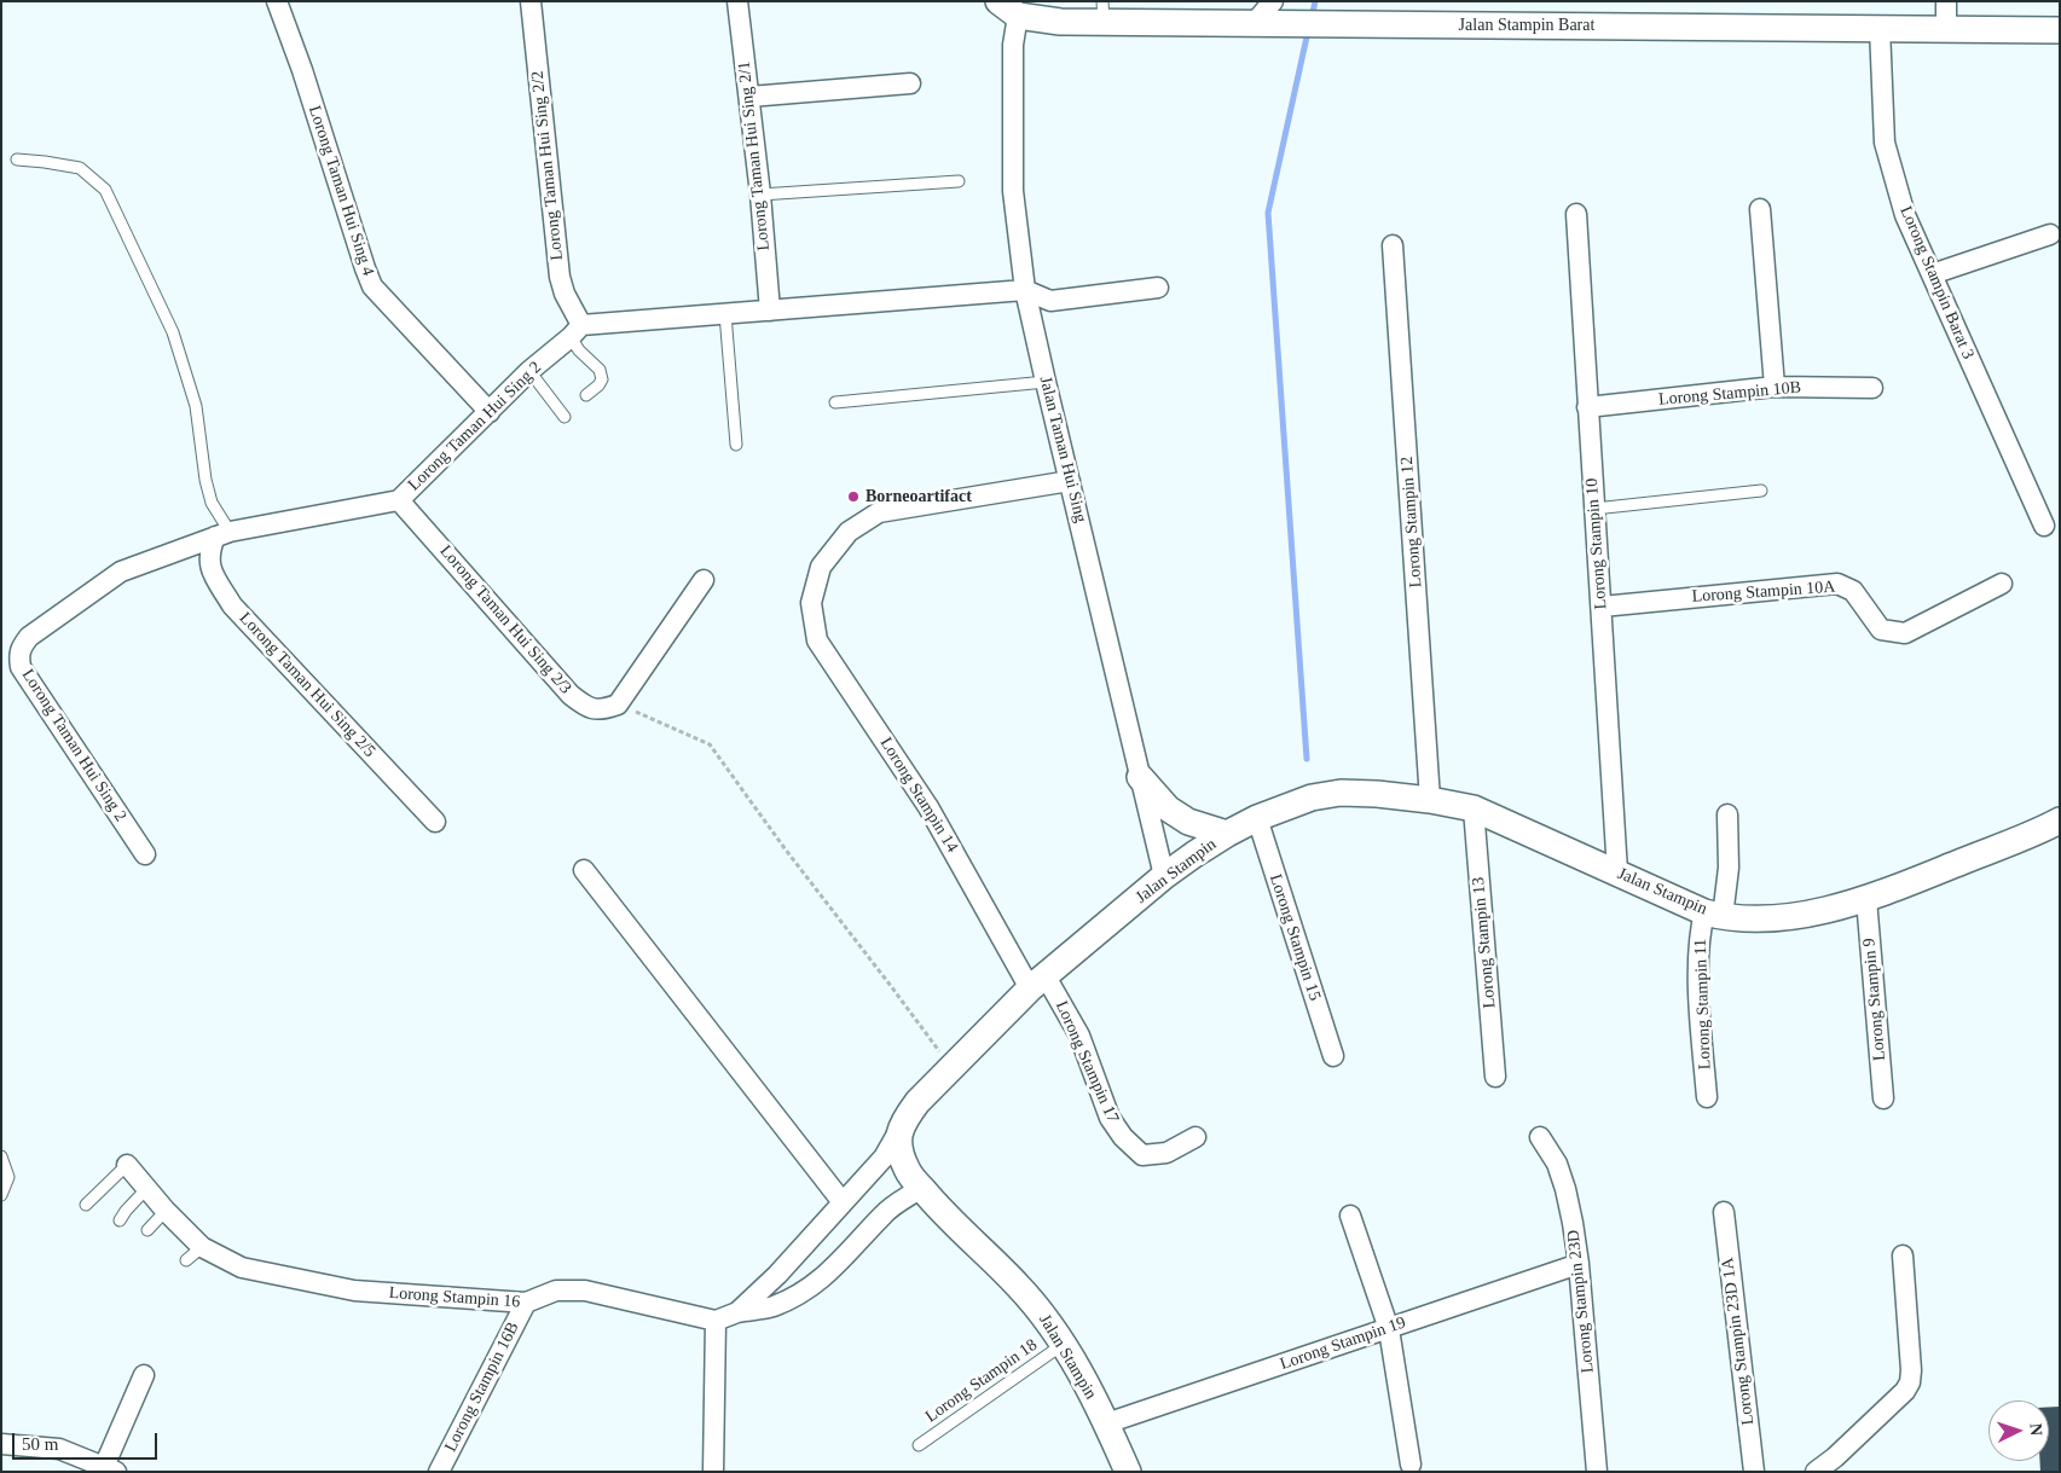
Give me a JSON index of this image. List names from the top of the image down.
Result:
{
  "streets": {
    "street": [
      "Jalan Stampin Barat",
      "Lorong Taman Hui Sing 2/1",
      "Lorong Taman Hui Sing 2/2",
      "Lorong Taman Hui Sing 4",
      "Lorong Stampin Barat 3",
      "Lorong Stampin 10B",
      "Lorong Taman Hui Sing 2",
      "Jalan Taman Hui Sing",
      "Lorong Stampin 12",
      "Lorong Stampin 10",
      "Lorong Stampin 10A",
      "Lorong Taman Hui Sing 2/3",
      "Lorong Taman Hui Sing 2/5",
      "Lorong Stampin 14",
      "Jalan Stampin",
      "Lorong Stampin 15",
      "Lorong Stampin 13",
      "Lorong Stampin 9",
      "Lorong Stampin 11",
      "Lorong Stampin 17",
      "Lorong Stampin 16",
      "Lorong Stampin 23D",
      "Lorong Stampin 23D 1A",
      "Lorong Stampin 19",
      "Lorong Stampin 16B"
    ],
    "lane": ["Lorong Stampin 18"]
  },
  "crossings": [
    ["Jalan Stampin Barat", "Lorong Stampin Barat 3"],
    ["Jalan Stampin Barat", "Jalan Taman Hui Sing"],
    ["Lorong Taman Hui Sing 2/2", "Lorong Taman Hui Sing 2"],
    ["Lorong Taman Hui Sing 4", "Lorong Taman Hui Sing 2"],
    ["Lorong Stampin 10B", "Lorong Stampin 10"],
    ["Lorong Taman Hui Sing 2", "Lorong Taman Hui Sing 2/3"],
    ["Lorong Taman Hui Sing 2", "Lorong Taman Hui Sing 2/5"],
    ["Jalan Taman Hui Sing", "Lorong Stampin 14"],
    ["Jalan Taman Hui Sing", "Jalan Stampin"],
    ["Lorong Stampin 12", "Jalan Stampin"],
    ["Lorong Stampin 10", "Lorong Stampin 10A"],
    ["Lorong Stampin 10", "Jalan Stampin"],
    ["Lorong Stampin 14", "Jalan Stampin"],
    ["Lorong Stampin 14", "Lorong Stampin 17"],
    ["Jalan Stampin", "Lorong Stampin 15"],
    ["Jalan Stampin", "Lorong Stampin 13"],
    ["Jalan Stampin", "Lorong Stampin 9"],
    ["Jalan Stampin", "Lorong Stampin 11"],
    ["Jalan Stampin", "Lorong Stampin 17"],
    ["Jalan Stampin", "Lorong Stampin 19"],
    ["Jalan Stampin", "Lorong Stampin 18"],
    ["Lorong Stampin 16", "Lorong Stampin 16B"],
    ["Lorong Stampin 23D", "Lorong Stampin 19"]
  ],
  "places": ["Borneoartifact"],
  "scale_bar": "50 m",
  "north": "right"
}
